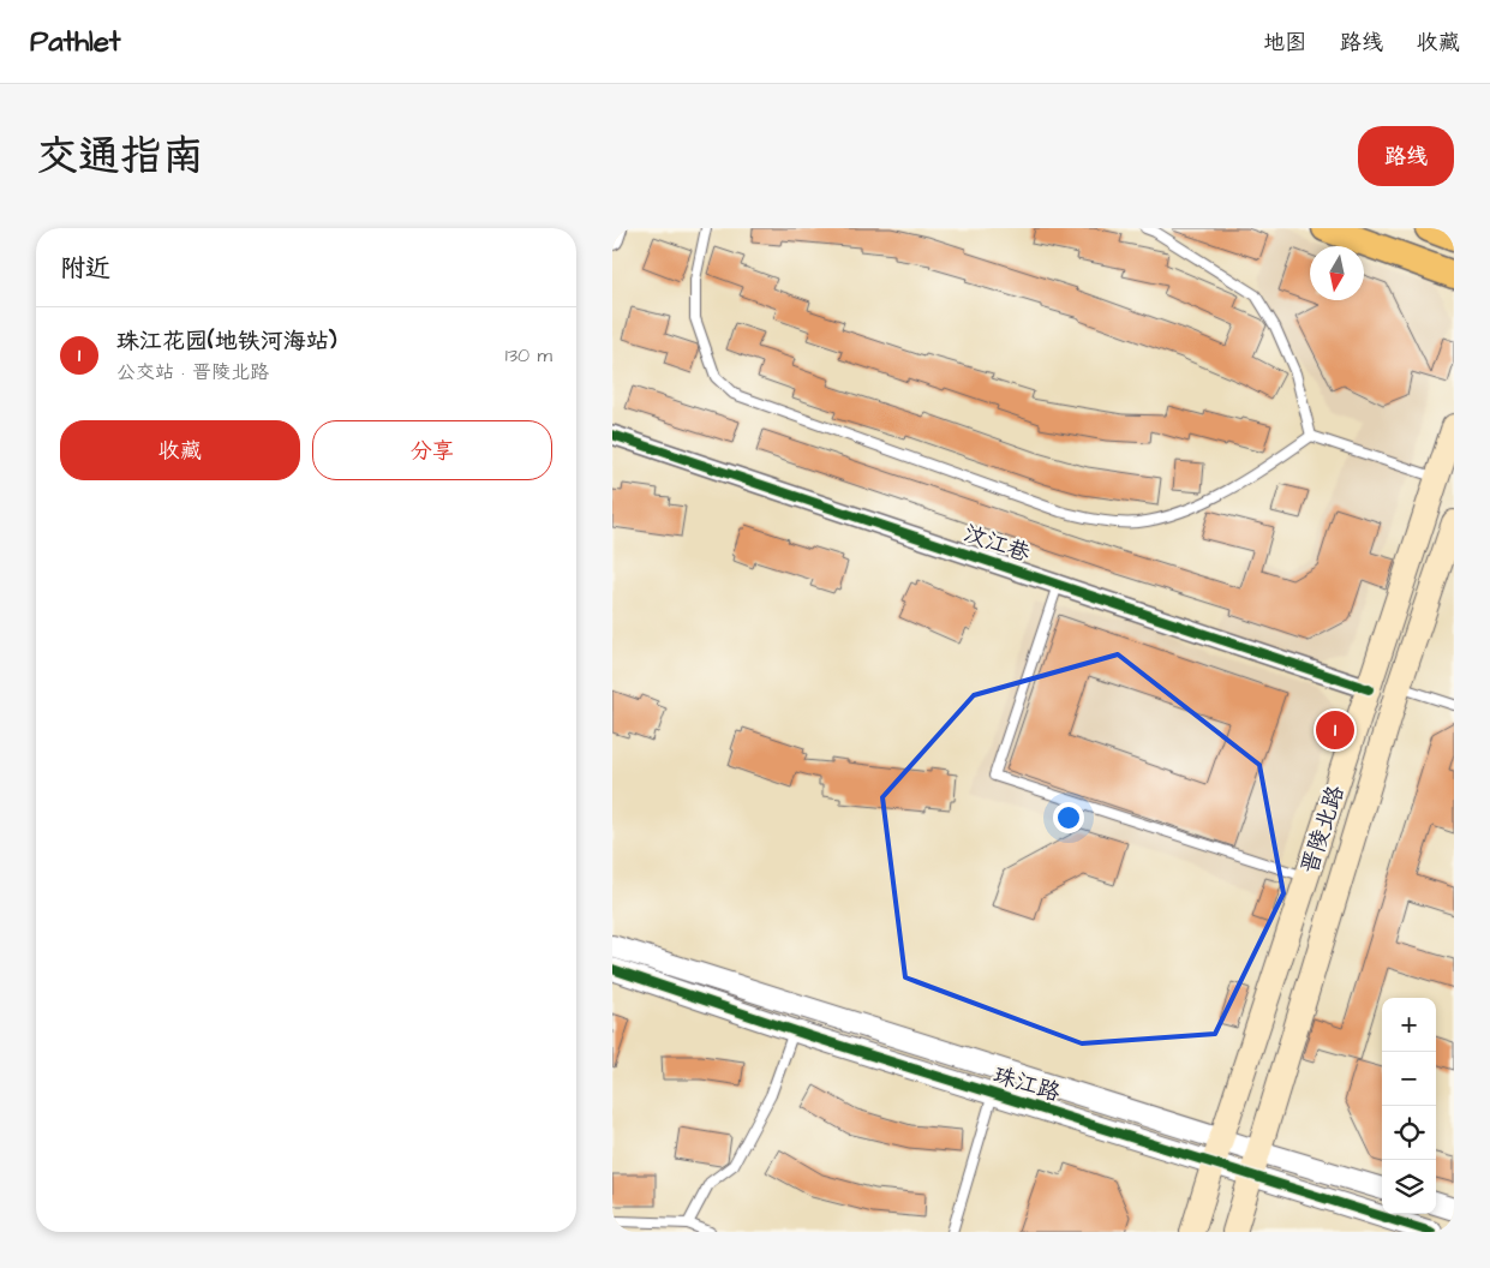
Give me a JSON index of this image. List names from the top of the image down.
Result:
{
  "streets": {
    "main road": ["晋陵北路"],
    "street": ["汶江巷", "珠江路"]
  },
  "crossings": [
    ["汶江巷", "晋陵北路"],
    ["晋陵北路", "珠江路"]
  ],
  "north": "bottom",
  "page": {
    "header": "Pathlet",
    "nav": ["地图", "路线", "收藏"],
    "title": "交通指南",
    "buttons": [
      "路线",
      ["收藏", "分享"]
    ],
    "heading": "附近",
    "list": [
      {
        "mark": "1",
        "name": "珠江花园(地铁河海站)",
        "note": "公交站 · 晋陵北路",
        "value": "130 m"
      }
    ],
    "pins": "1",
    "map_buttons": ["+", "−"]
  }
}
